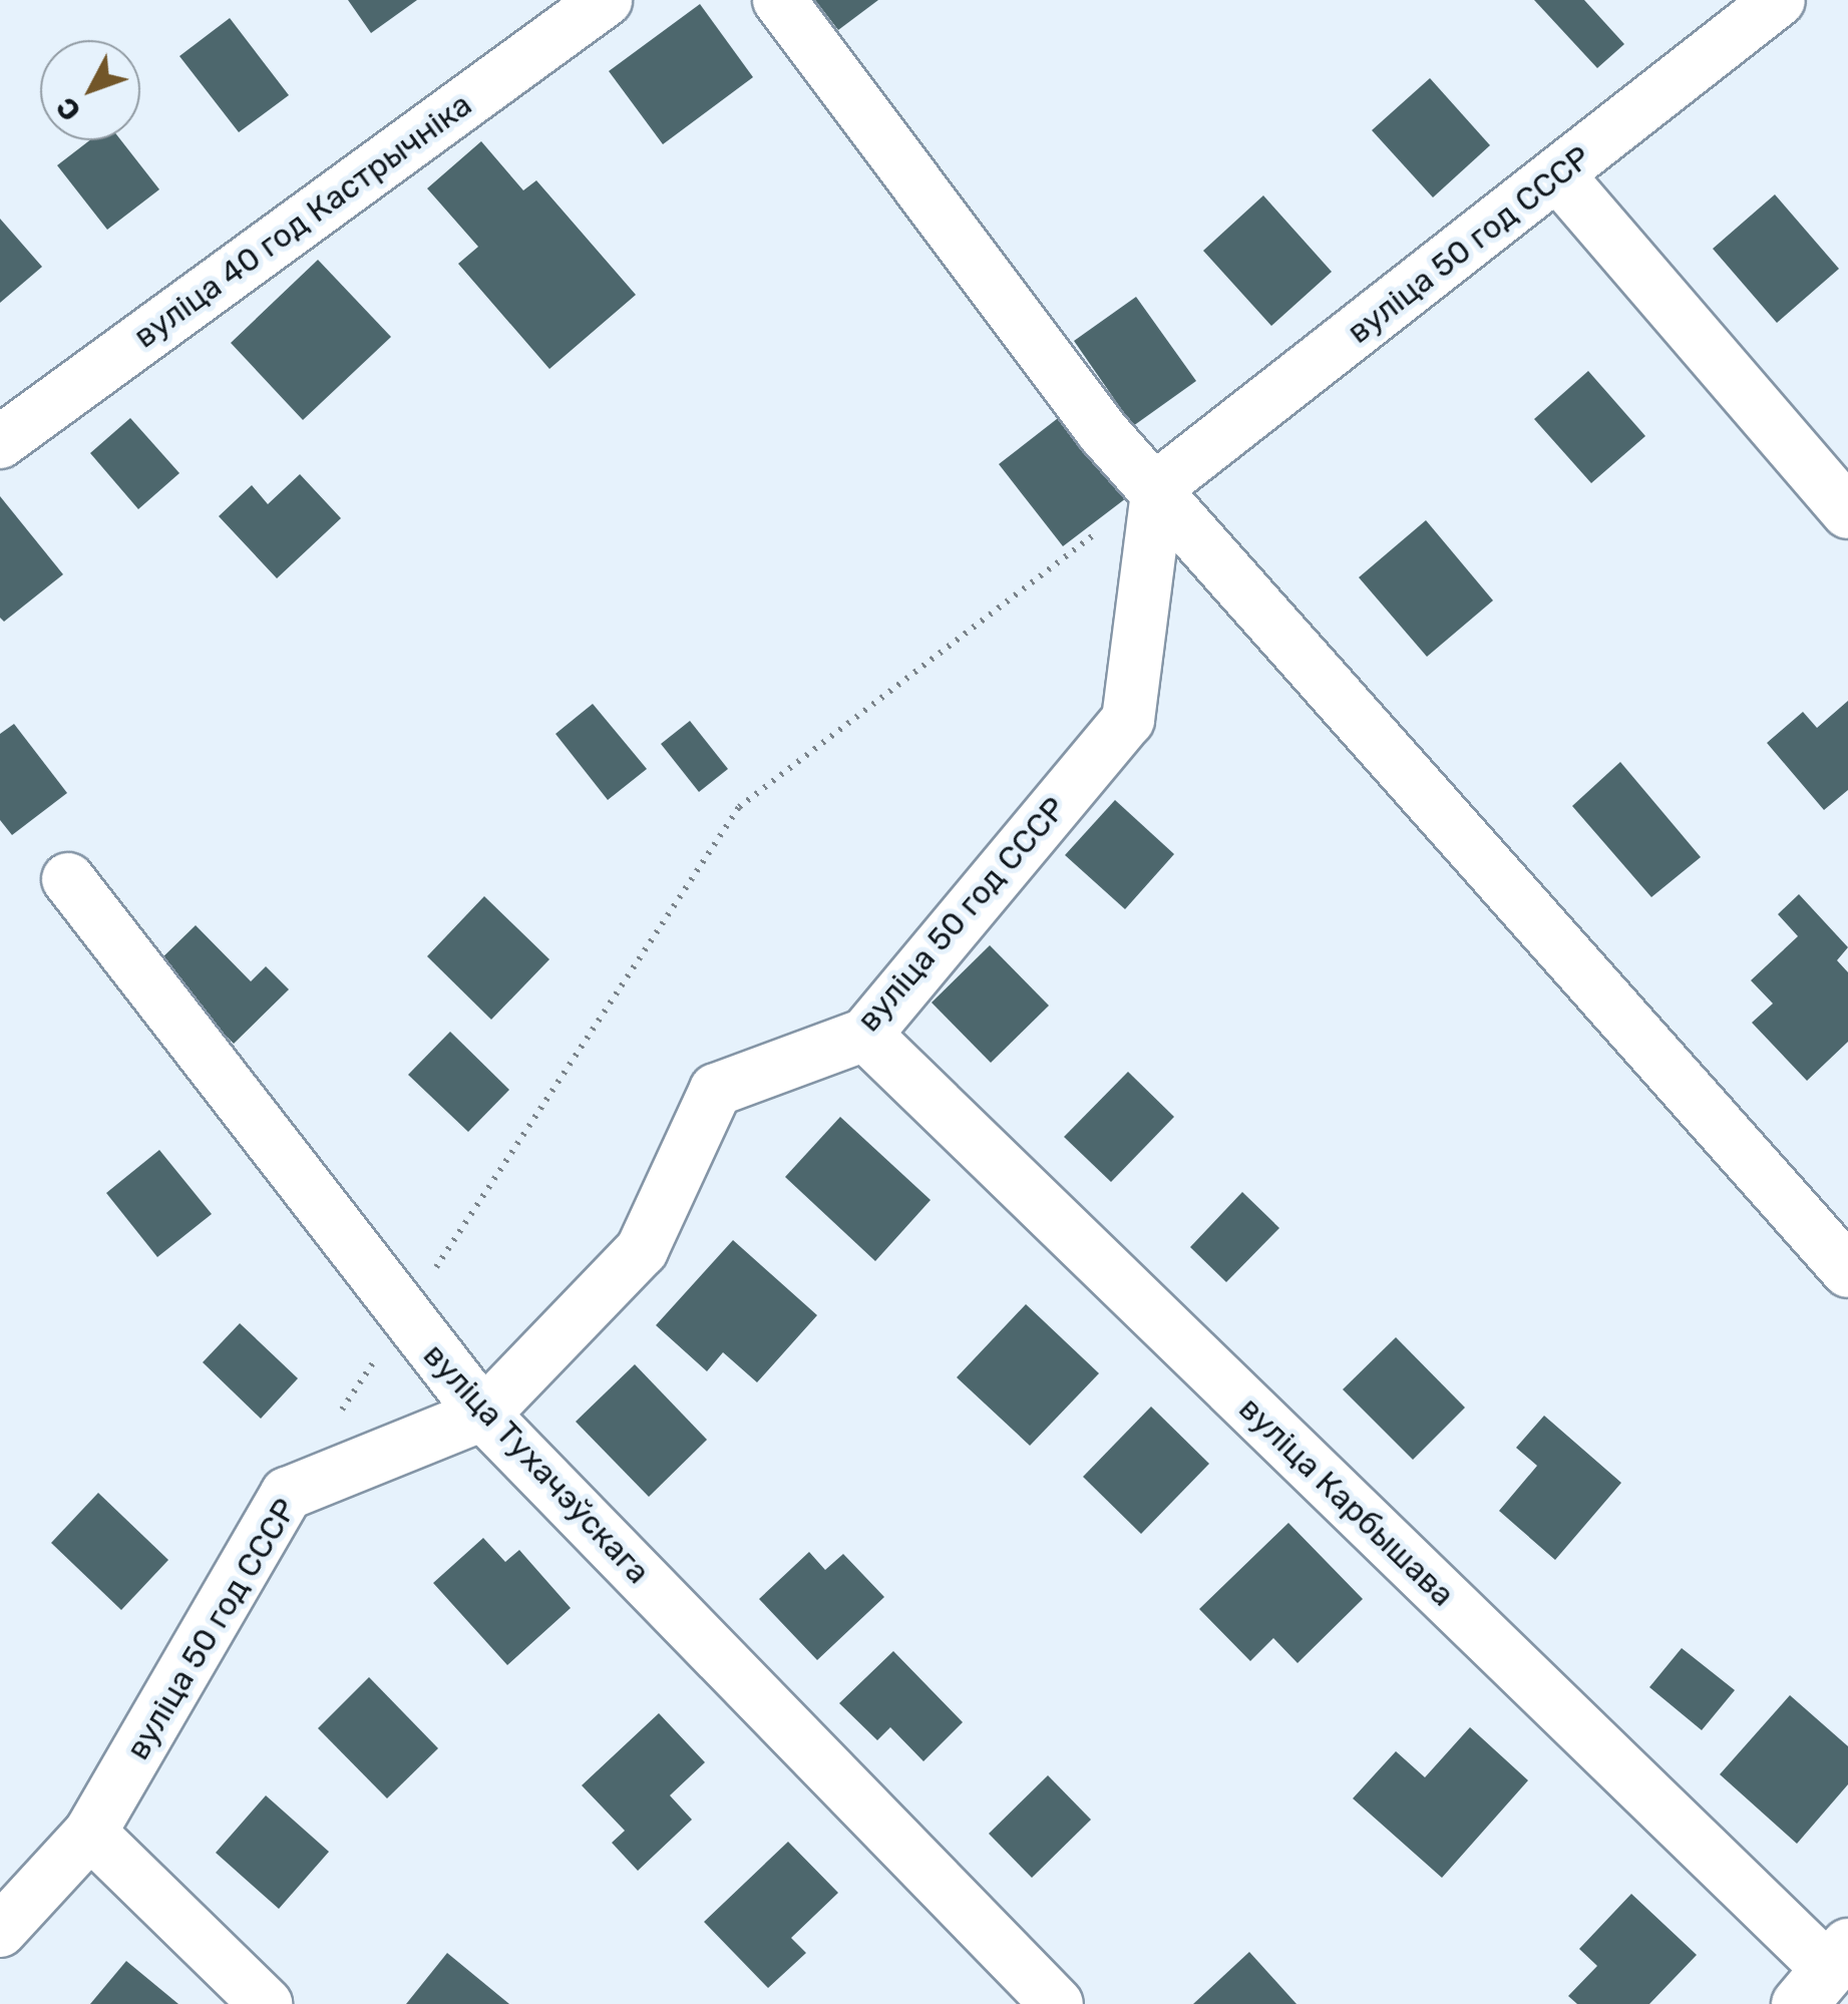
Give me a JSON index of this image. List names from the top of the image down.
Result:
{
  "streets": {
    "street": [
      "вуліца 40 год Кастрычніка",
      "вуліца 50 год СССР",
      "вуліца Тухачэўскага",
      "вуліца Карбышава"
    ]
  },
  "crossings": [
    ["вуліца 50 год СССР", "вуліца Тухачэўскага"],
    ["вуліца 50 год СССР", "вуліца Карбышава"]
  ],
  "north": "bottom left"
}
